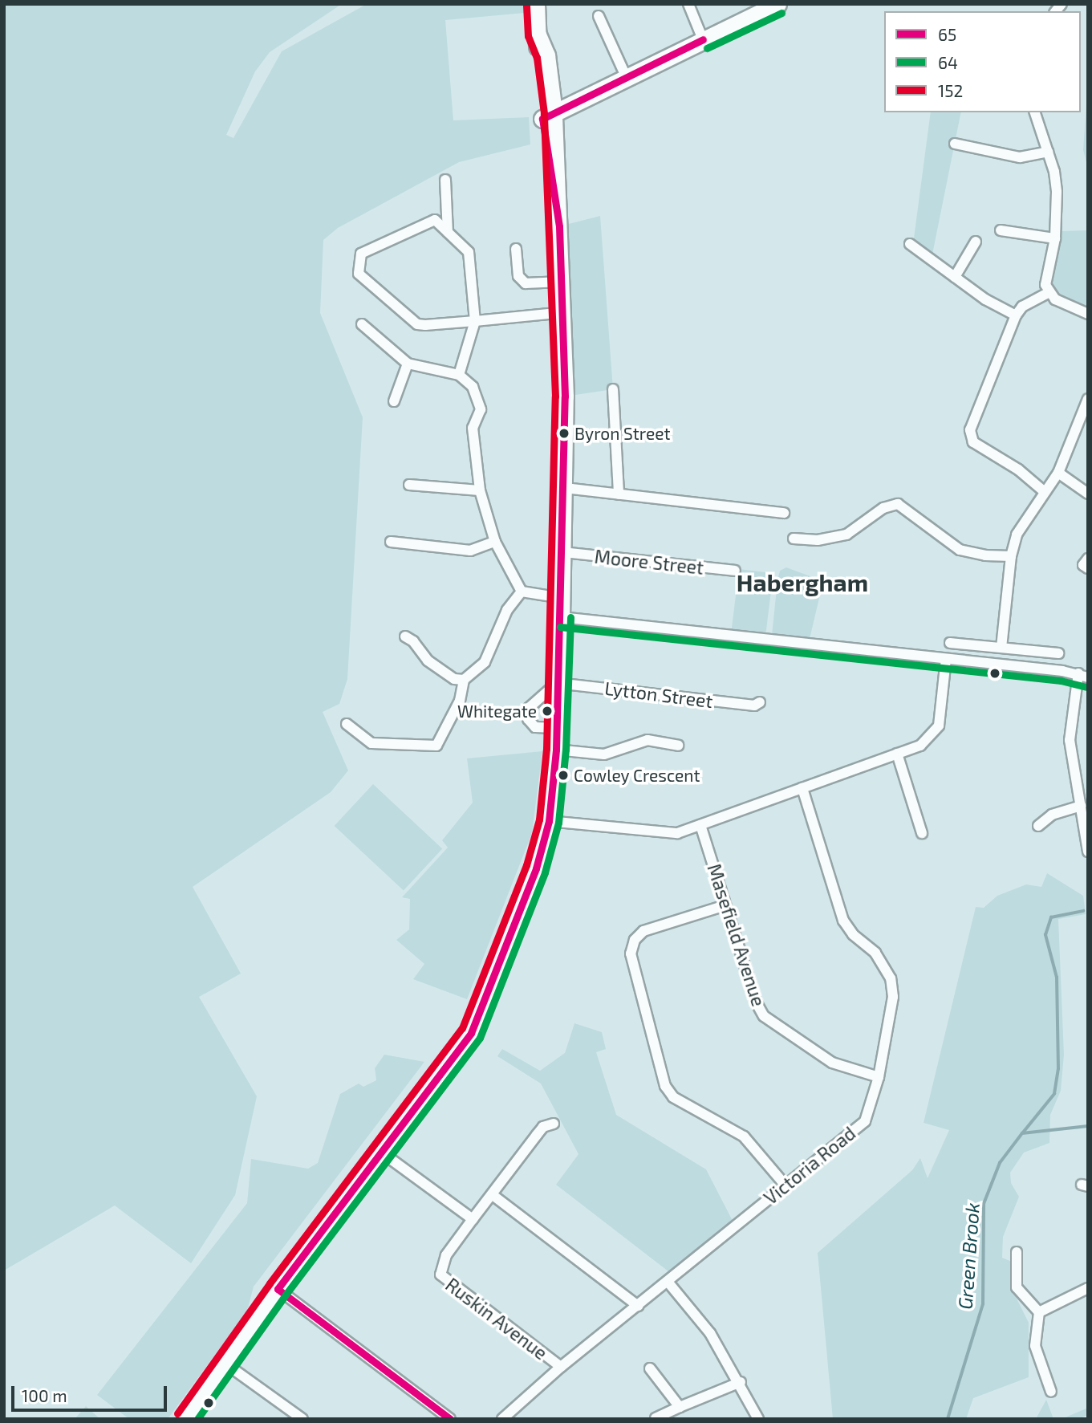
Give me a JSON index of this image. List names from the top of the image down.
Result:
{
  "streets": {
    "street": [
      "Moore Street",
      "Lytton Street",
      "Masefield Avenue",
      "Victoria Road",
      "Ruskin Avenue"
    ]
  },
  "crossings": [
    ["Masefield Avenue", "Victoria Road"],
    ["Victoria Road", "Ruskin Avenue"]
  ],
  "districts": ["Habergham"],
  "water": ["Green Brook"],
  "places": ["Byron Street", "Whitegate", "Cowley Crescent"],
  "lines": ["transit line 152", "transit line 64", "transit line 65"],
  "legend": ["65", "64", "152"],
  "scale_bar": "100 m"
}
